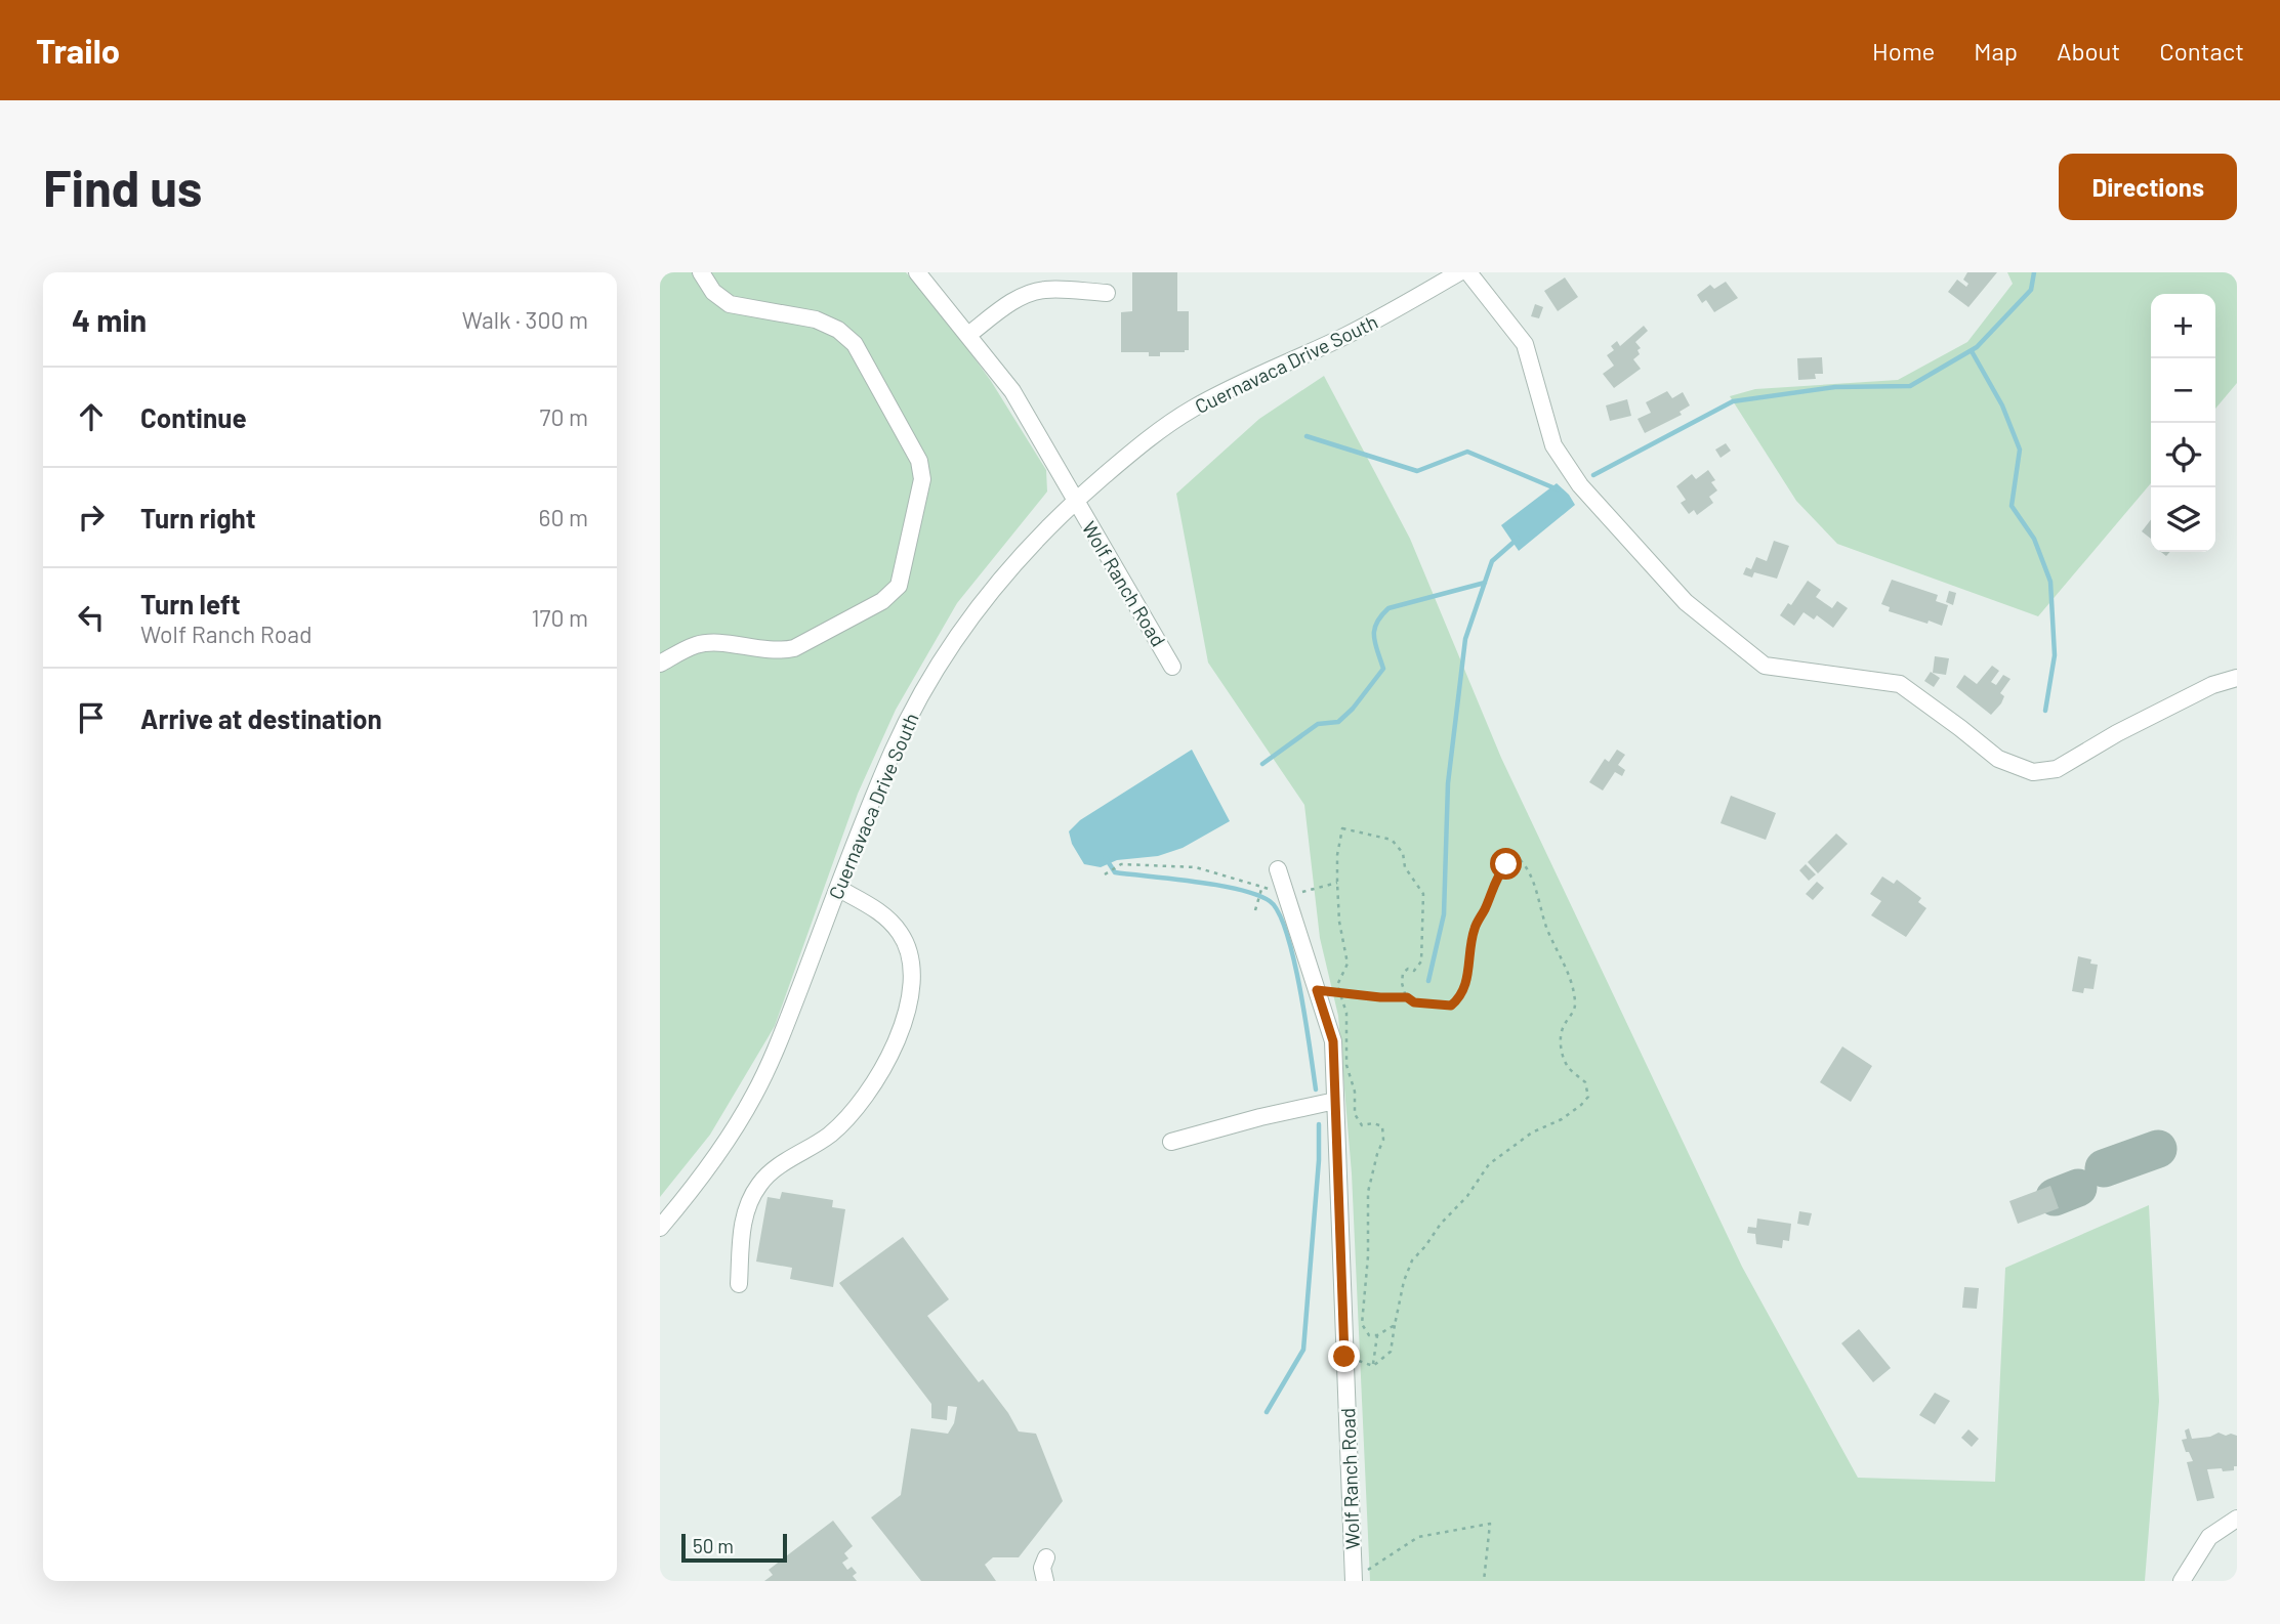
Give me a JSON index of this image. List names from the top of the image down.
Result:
{
  "streets": {
    "street": ["Cuernavaca Drive South", "Wolf Ranch Road"]
  },
  "crossings": [
    ["Cuernavaca Drive South", "Wolf Ranch Road"]
  ],
  "scale_bar": "50 m",
  "page": {
    "header": "Trailo",
    "nav": [
      "Home",
      "Map",
      "About",
      "Contact"
    ],
    "buttons": "Directions",
    "title": "Find us",
    "heading": ["4 min", "Walk · 300 m"],
    "map_buttons": ["+", "−"],
    "list": [
      ["Continue", "70 m"],
      ["Turn right", "60 m"],
      ["Turn left", "Wolf Ranch Road", "170 m"],
      "Arrive at destination"
    ],
    "scale": "50 m"
  }
}
